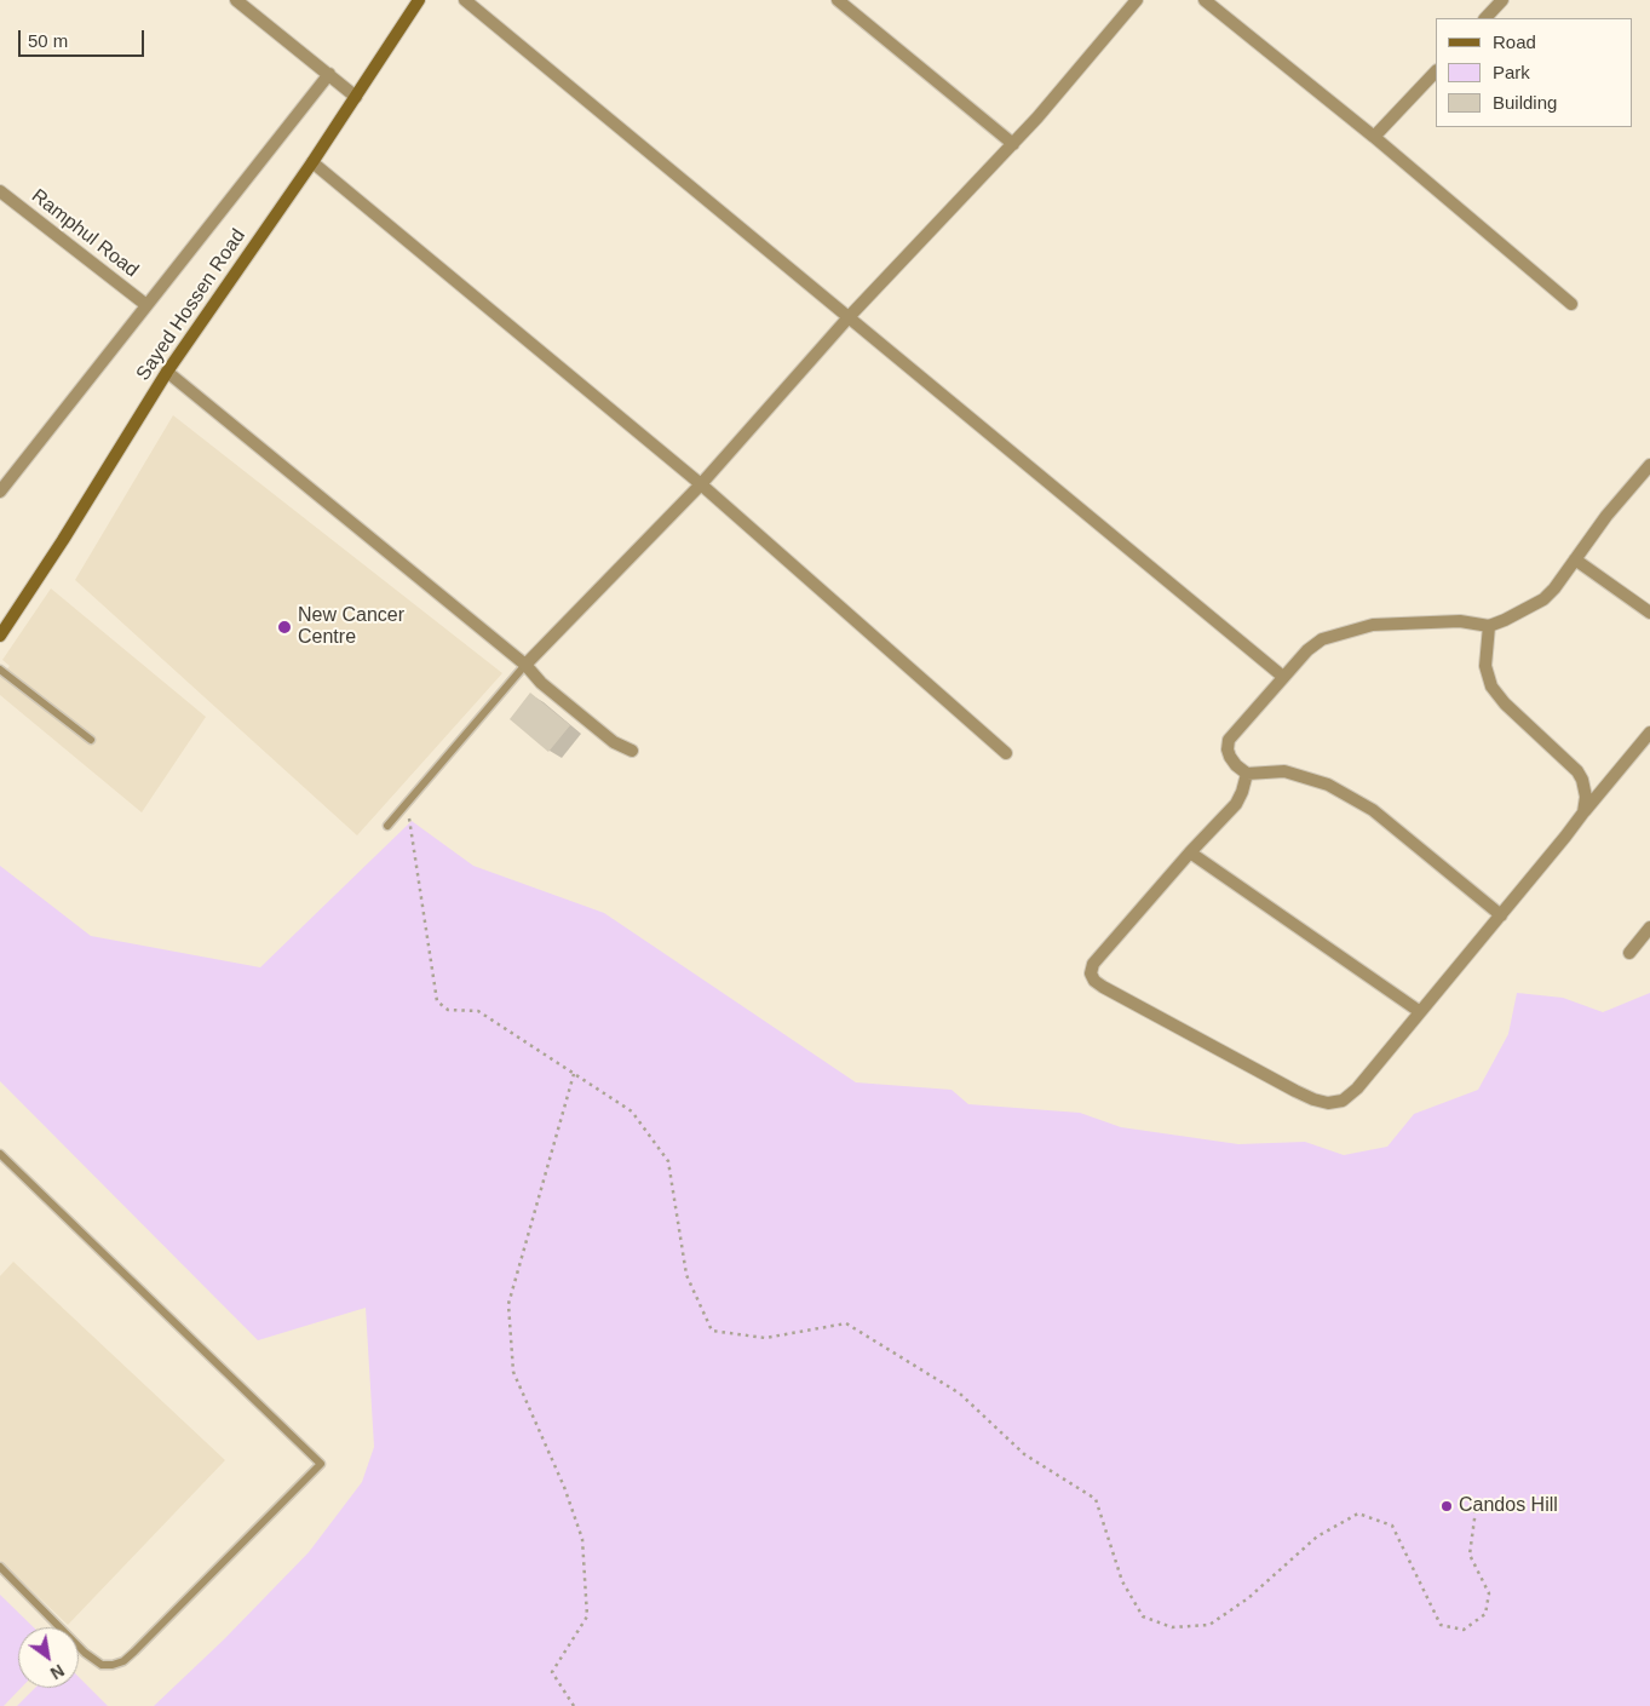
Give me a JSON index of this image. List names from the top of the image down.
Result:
{
  "streets": {
    "main road": ["Sayed Hossen Road"],
    "street": ["Ramphul Road"]
  },
  "places": ["New Cancer Centre", "Candos Hill"],
  "legend": ["Road", "Park", "Building"],
  "scale_bar": "50 m",
  "north": "bottom right"
}
